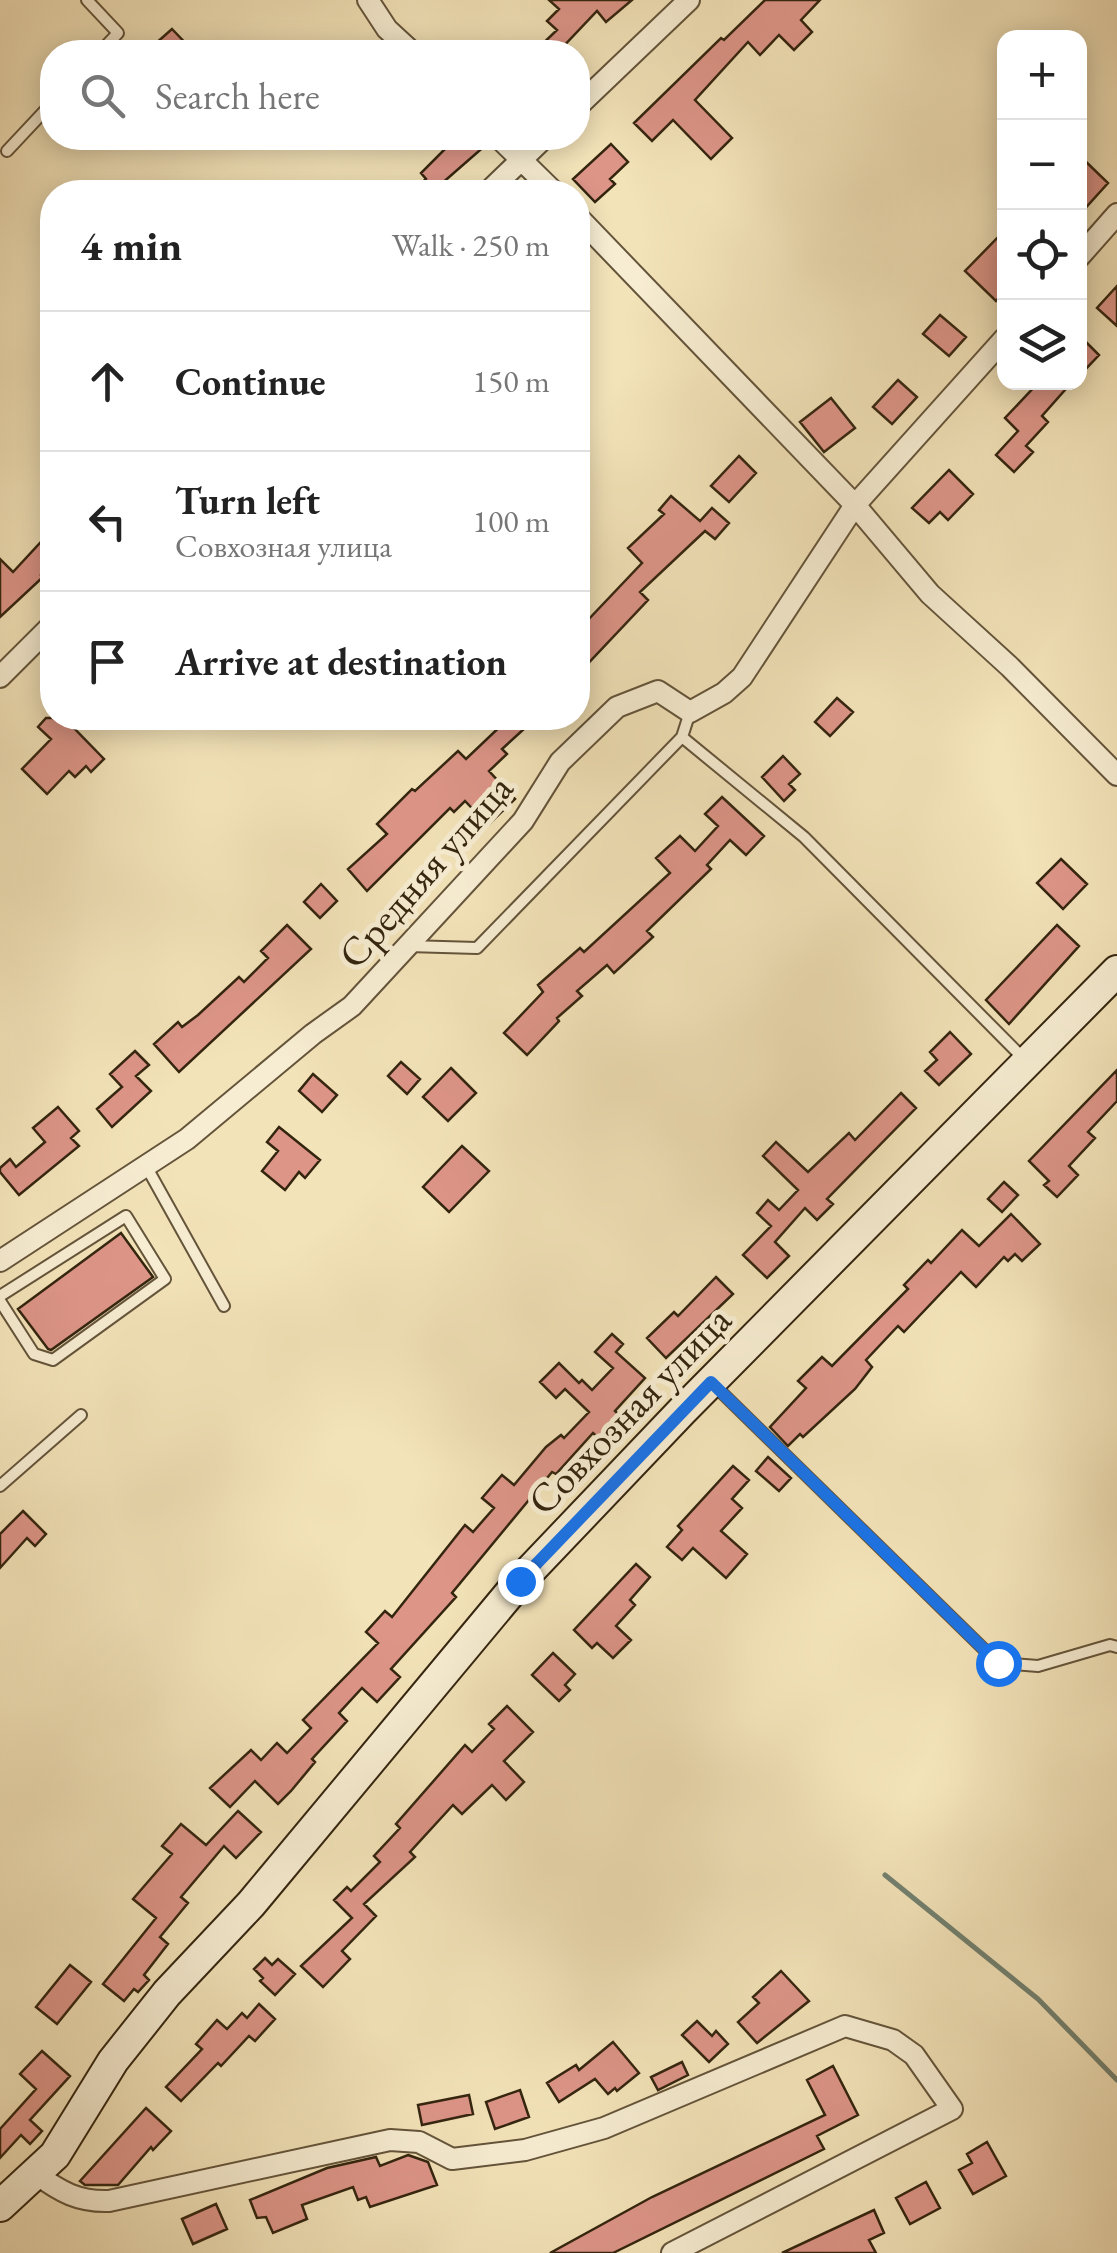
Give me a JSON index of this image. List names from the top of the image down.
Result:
{
  "streets": {
    "street": ["Средняя улица", "Совхозная улица"]
  },
  "page": {
    "map_buttons": ["+", "−"],
    "search": "Search here",
    "heading": ["4 min", "Walk · 250 m"],
    "list": [
      ["Continue", "150 m"],
      ["Turn left", "Совхозная улица", "100 m"],
      "Arrive at destination"
    ]
  }
}
